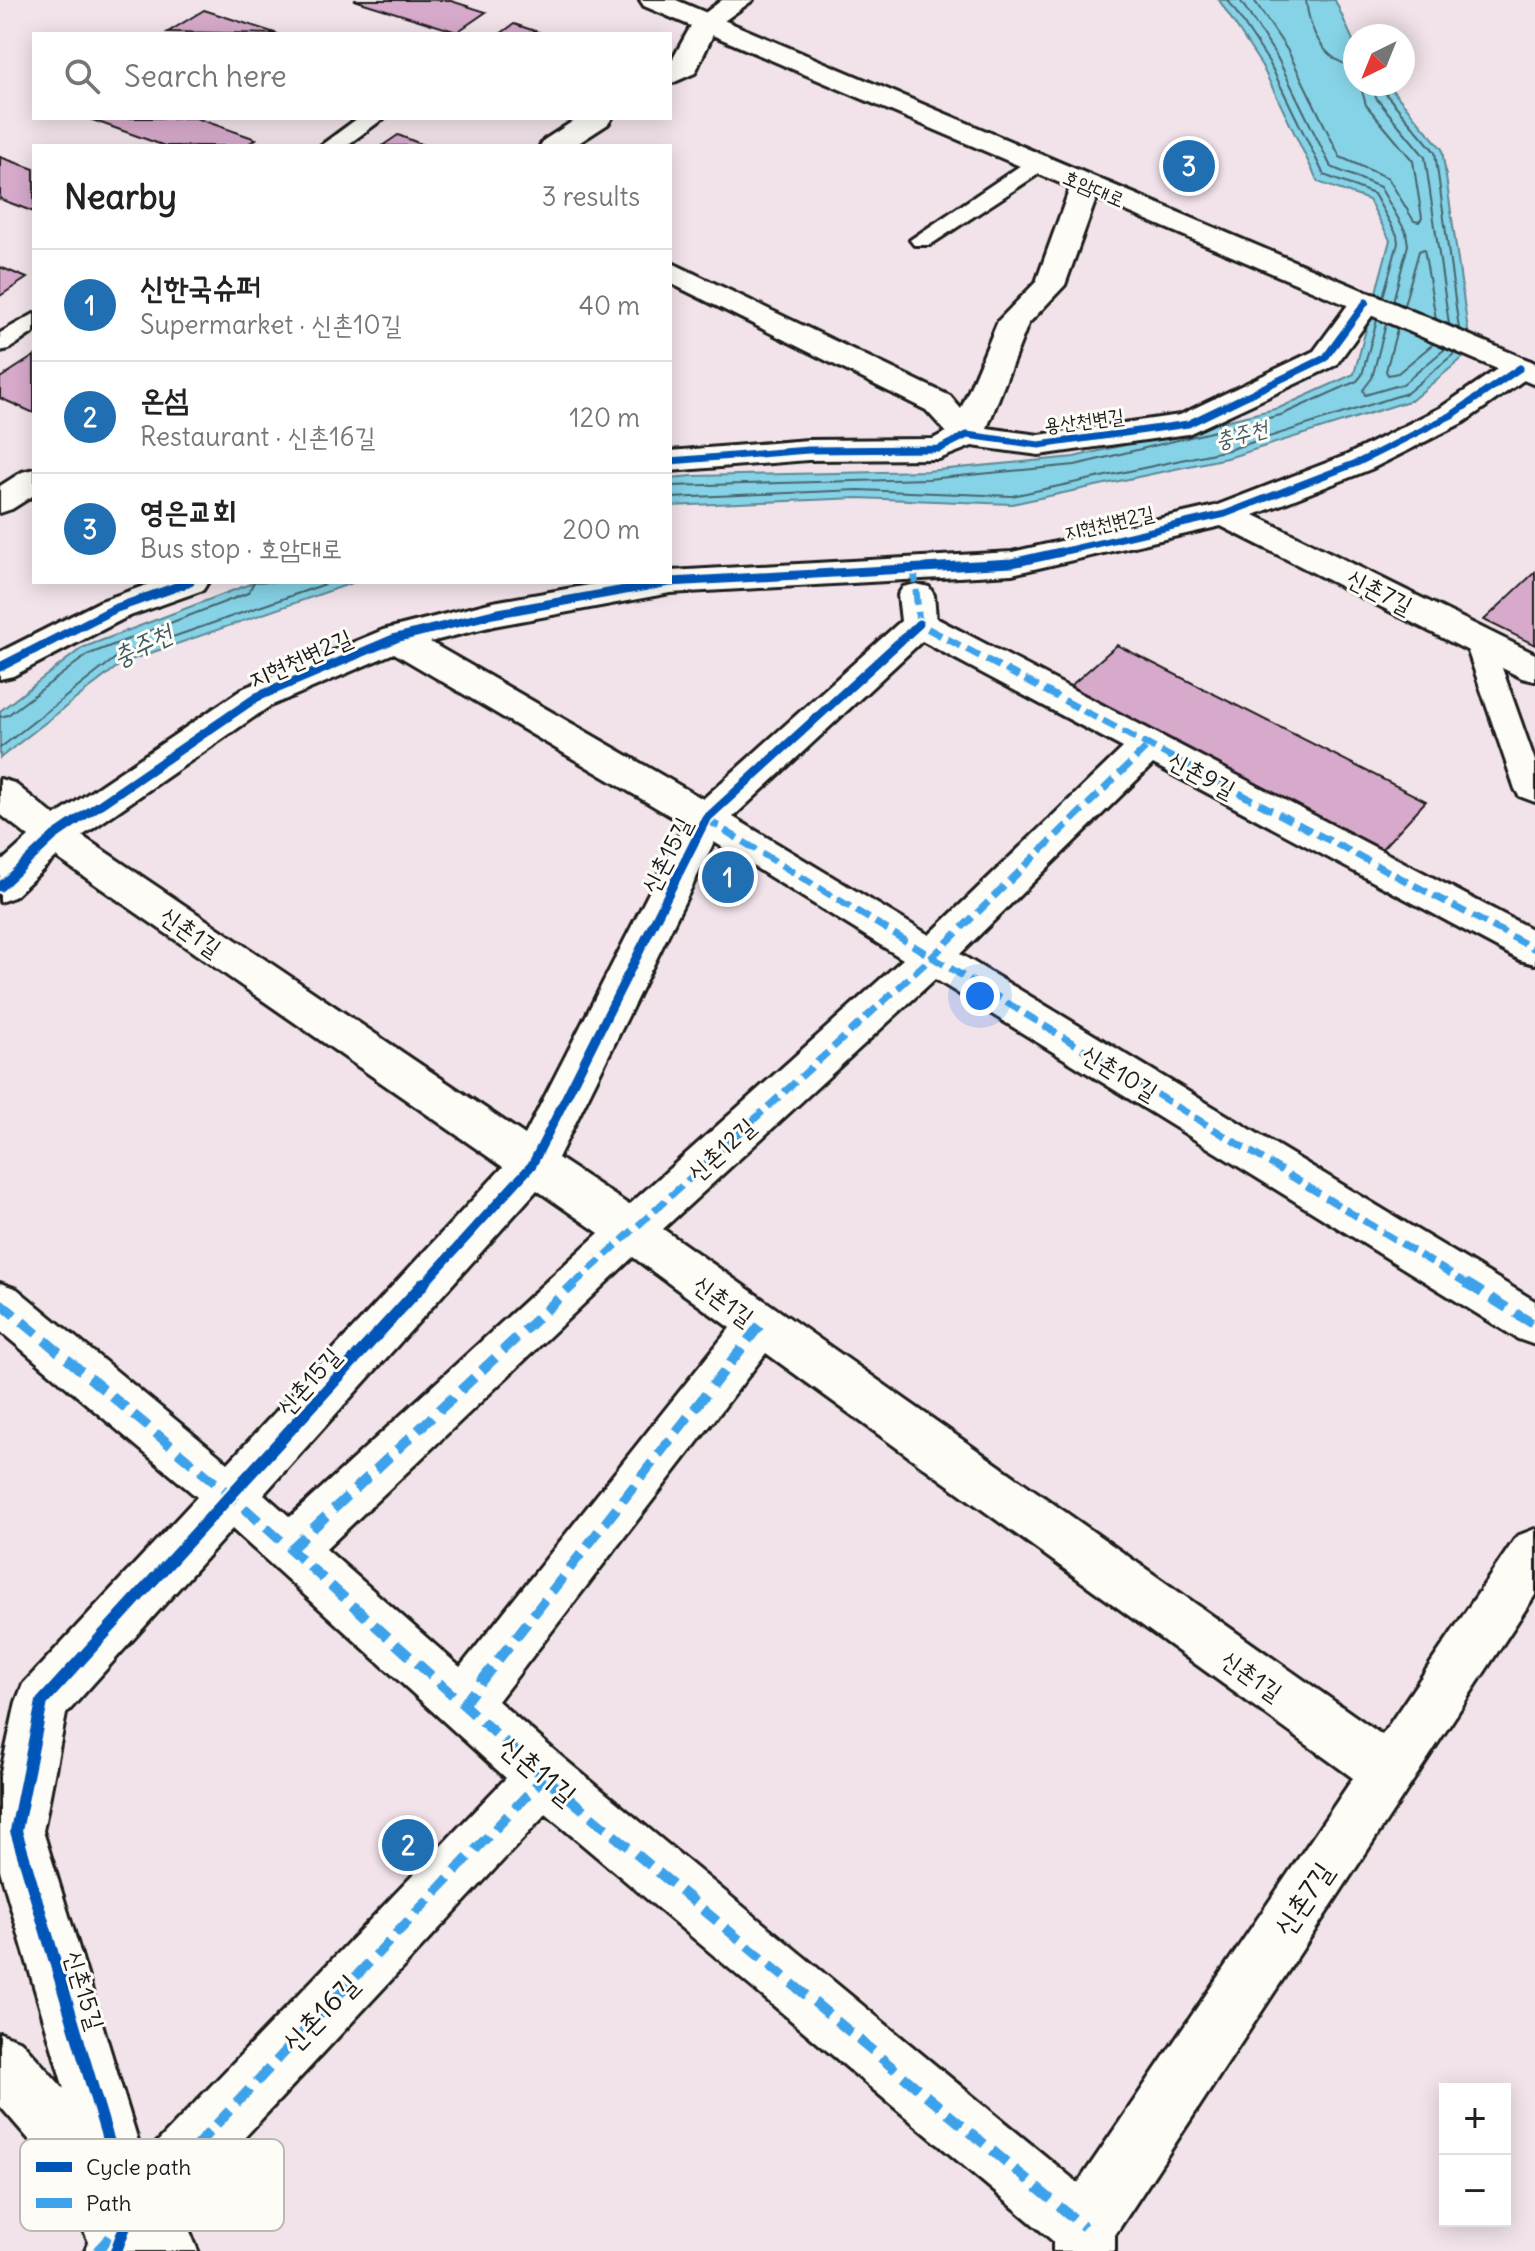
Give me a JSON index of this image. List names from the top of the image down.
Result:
{
  "streets": {
    "street": [
      "호암대로",
      "용산천변길",
      "지현천변2길",
      "신촌7길",
      "신촌9길",
      "신촌15길",
      "신촌1길",
      "신촌10길",
      "신촌12길",
      "신촌11길",
      "신촌16길"
    ]
  },
  "crossings": [
    ["호암대로", "용산천변길"],
    ["호암대로", "지현천변2길"],
    ["지현천변2길", "신촌7길"],
    ["지현천변2길", "신촌1길"],
    ["지현천변2길", "신촌10길"],
    ["신촌7길", "신촌1길"],
    ["신촌7길", "신촌11길"],
    ["신촌9길", "신촌15길"],
    ["신촌9길", "신촌12길"],
    ["신촌15길", "신촌1길"],
    ["신촌15길", "신촌10길"],
    ["신촌15길", "신촌11길"],
    ["신촌1길", "신촌12길"],
    ["신촌10길", "신촌12길"],
    ["신촌12길", "신촌11길"],
    ["신촌11길", "신촌16길"]
  ],
  "water": ["충주천"],
  "legend": ["Cycle path", "Path"],
  "north": "bottom left",
  "page": {
    "search": "Search here",
    "pins": ["3", "1", "2"],
    "heading": ["Nearby", "3 results"],
    "list": [
      {
        "mark": "1",
        "name": "신한국슈퍼",
        "note": "Supermarket · 신촌10길",
        "value": "40 m"
      },
      {
        "mark": "2",
        "name": "온섬",
        "note": "Restaurant · 신촌16길",
        "value": "120 m"
      },
      {
        "mark": "3",
        "name": "영은교회",
        "note": "Bus stop · 호암대로",
        "value": "200 m"
      }
    ],
    "map_buttons": ["+", "−"]
  }
}
